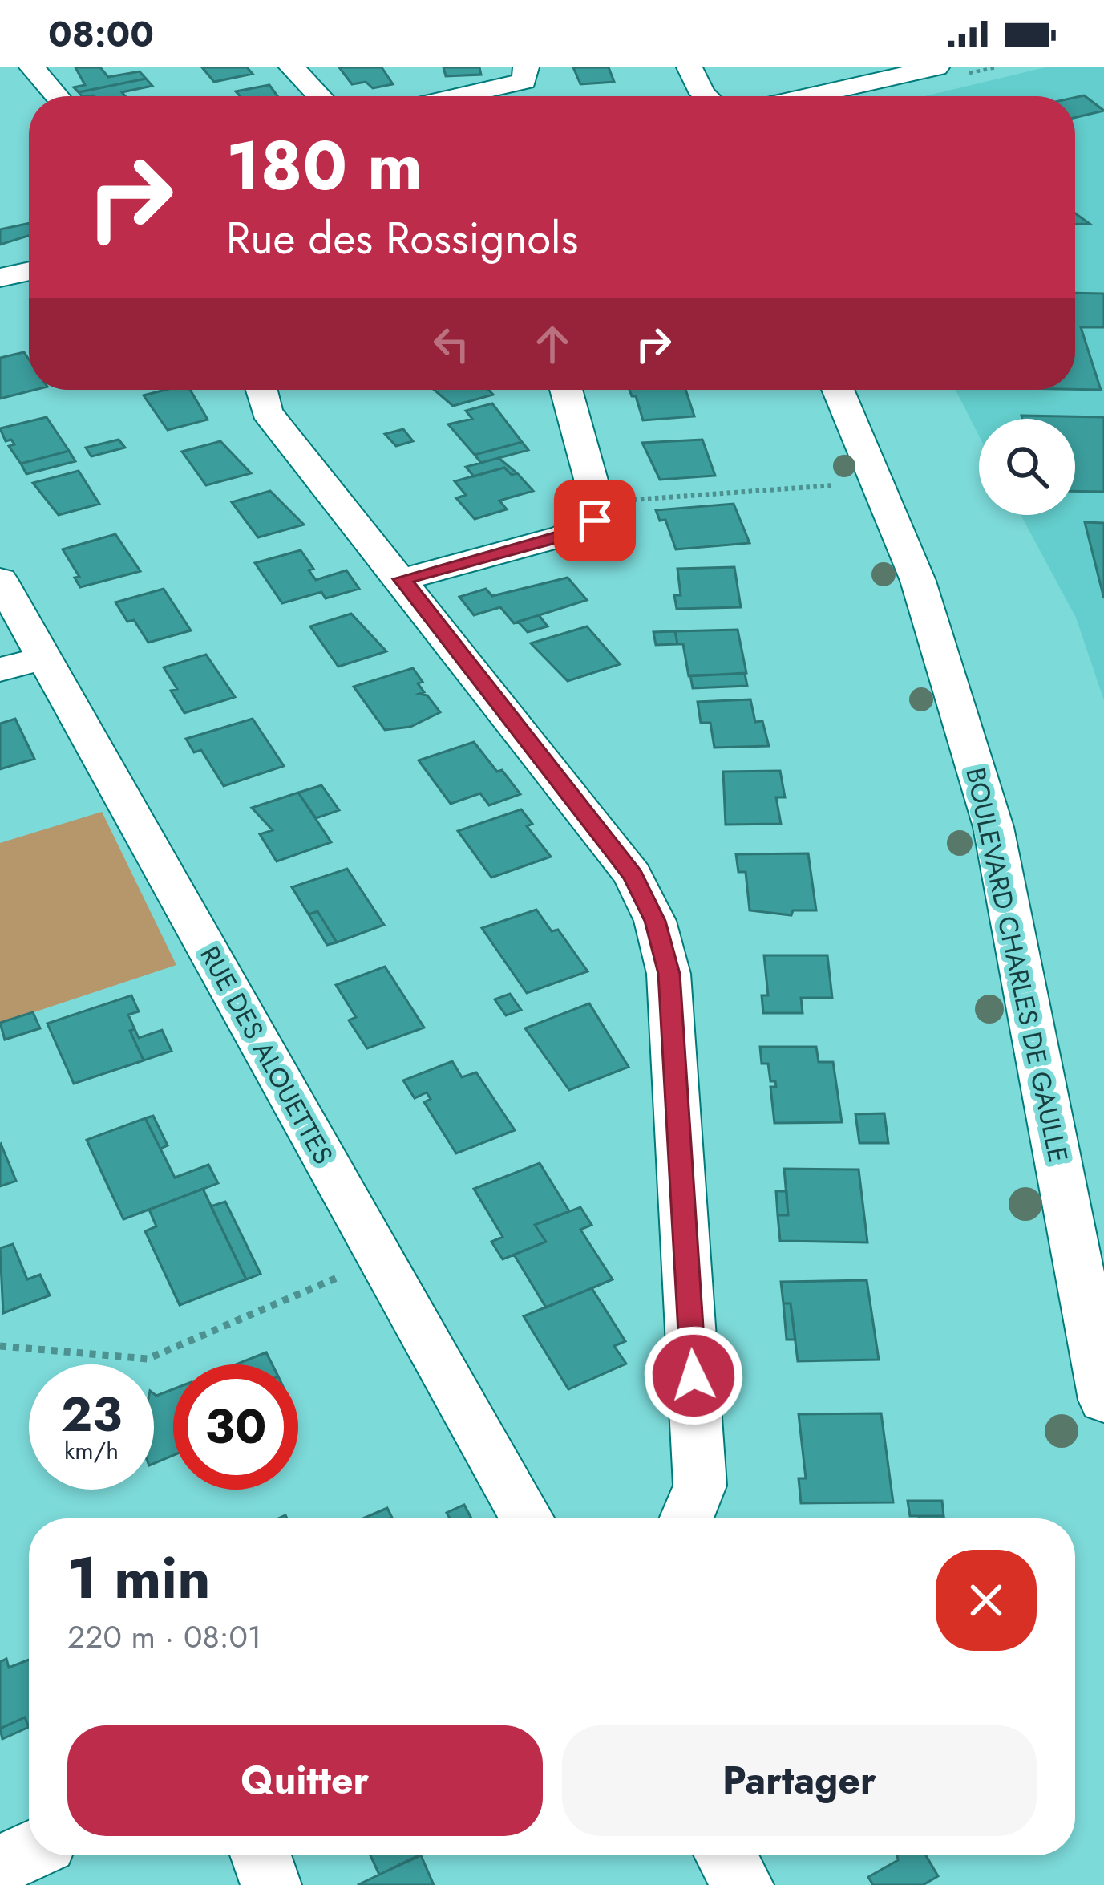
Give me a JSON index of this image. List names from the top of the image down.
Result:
{
  "streets": {
    "street": ["BOULEVARD CHARLES DE GAULLE", "RUE DES ALOUETTES"]
  },
  "page": {
    "status": "08:00",
    "turn": ["180 m", "Rue des Rossignols"],
    "speed": "23 km/h",
    "limit": "30",
    "heading": ["1 min", "220 m · 08:01"],
    "buttons": ["Quitter", "Partager"]
  }
}
